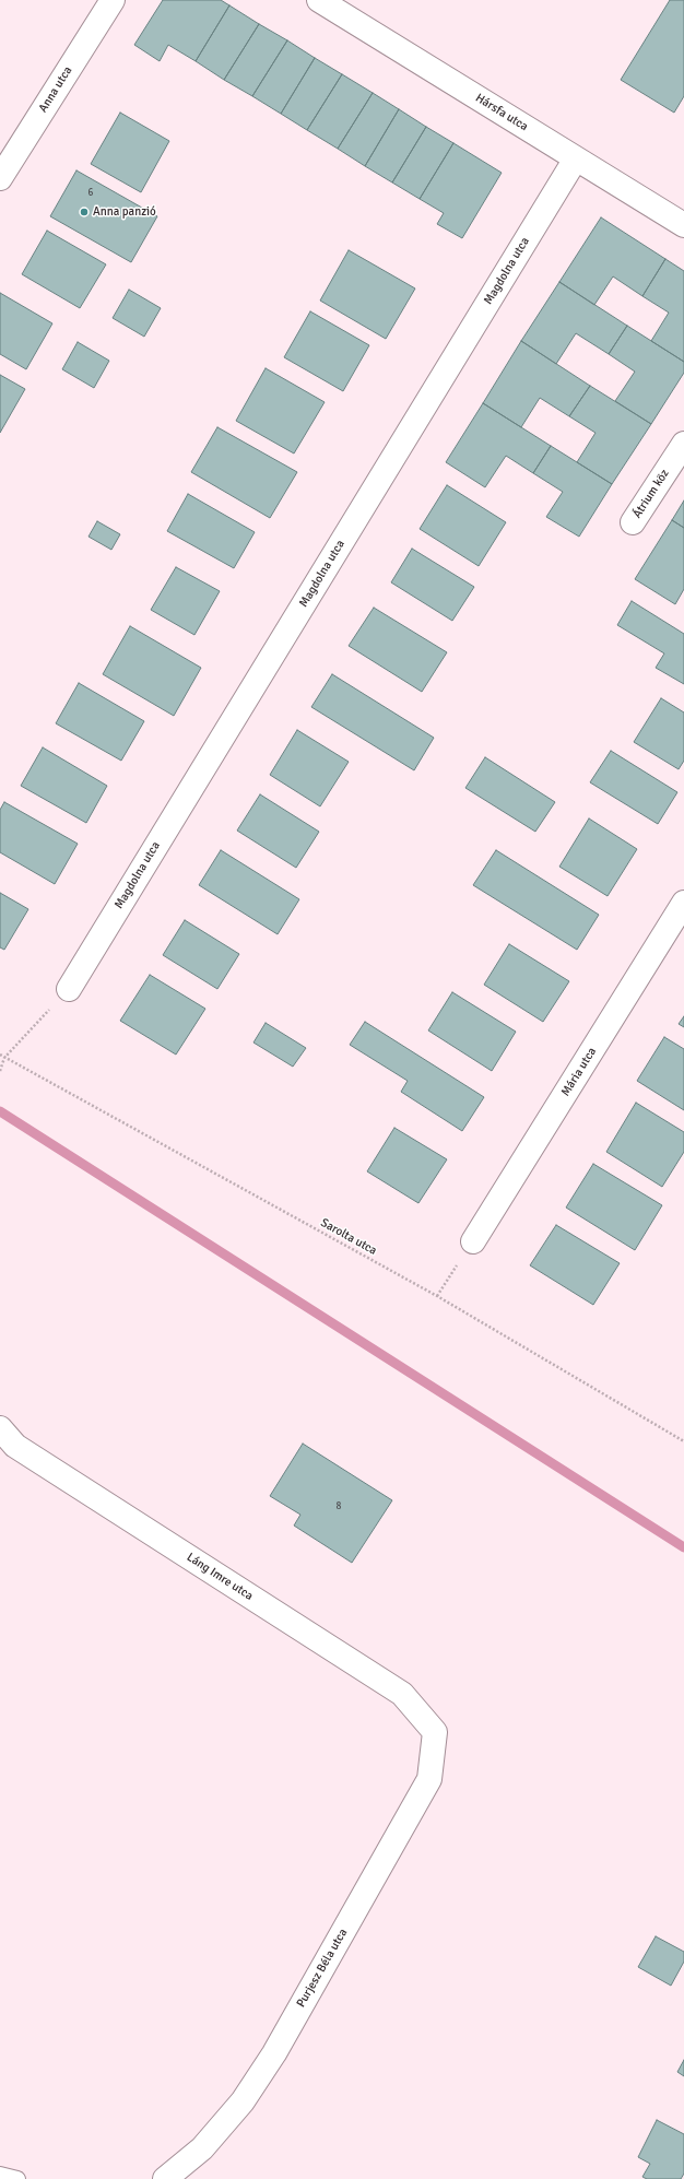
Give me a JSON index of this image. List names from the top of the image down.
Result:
{
  "streets": {
    "street": [
      "Anna utca",
      "Hársfa utca",
      "Magdolna utca",
      "Átrium köz",
      "Mária utca",
      "Láng Imre utca",
      "Purjesz Béla utca"
    ],
    "path": ["Sarolta utca"]
  },
  "crossings": [
    ["Hársfa utca", "Magdolna utca"],
    ["Láng Imre utca", "Purjesz Béla utca"]
  ],
  "places": ["Anna panzió"],
  "house_numbers": ["6", "8"]
}
